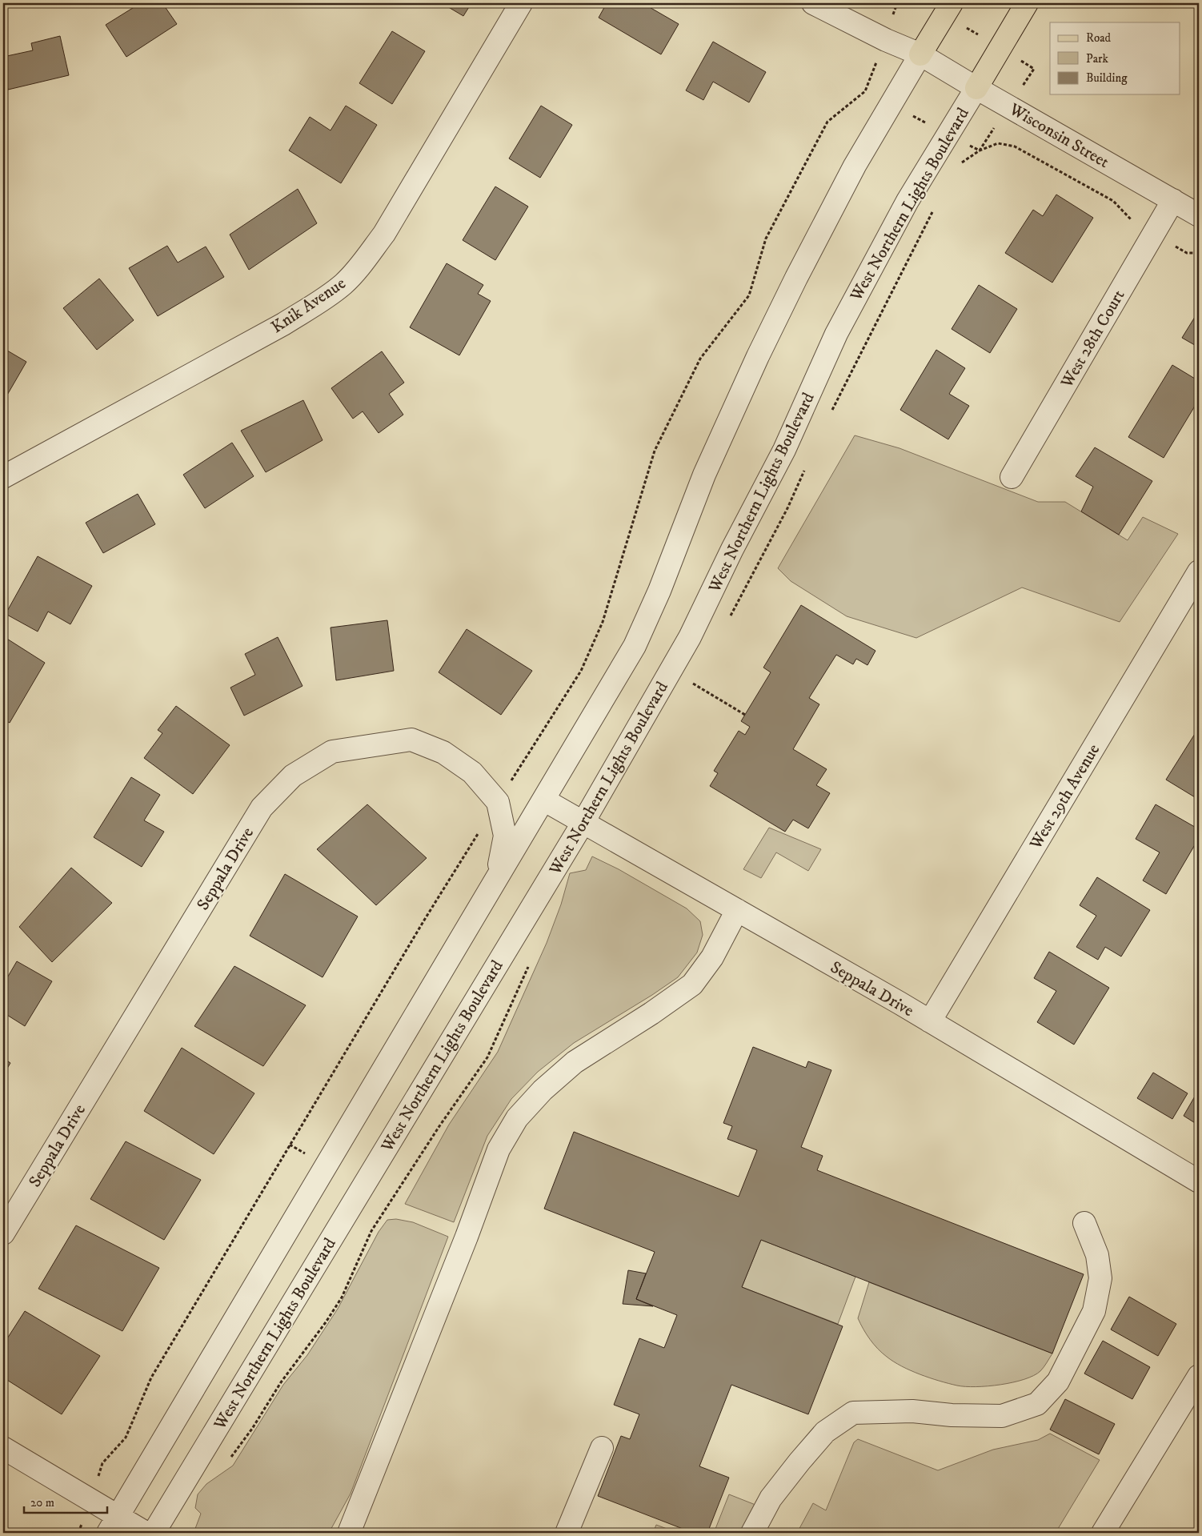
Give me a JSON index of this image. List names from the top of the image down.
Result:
{
  "streets": {
    "main road": ["West Northern Lights Boulevard"],
    "street": [
      "Wisconsin Street",
      "Knik Avenue",
      "West 28th Court",
      "West 29th Avenue",
      "Seppala Drive"
    ]
  },
  "crossings": [
    ["Wisconsin Street", "West Northern Lights Boulevard"],
    ["Wisconsin Street", "West 28th Court"],
    ["West Northern Lights Boulevard", "Seppala Drive"],
    ["West 29th Avenue", "Seppala Drive"]
  ],
  "legend": ["Road", "Park", "Building"],
  "scale_bar": "20 m"
}
